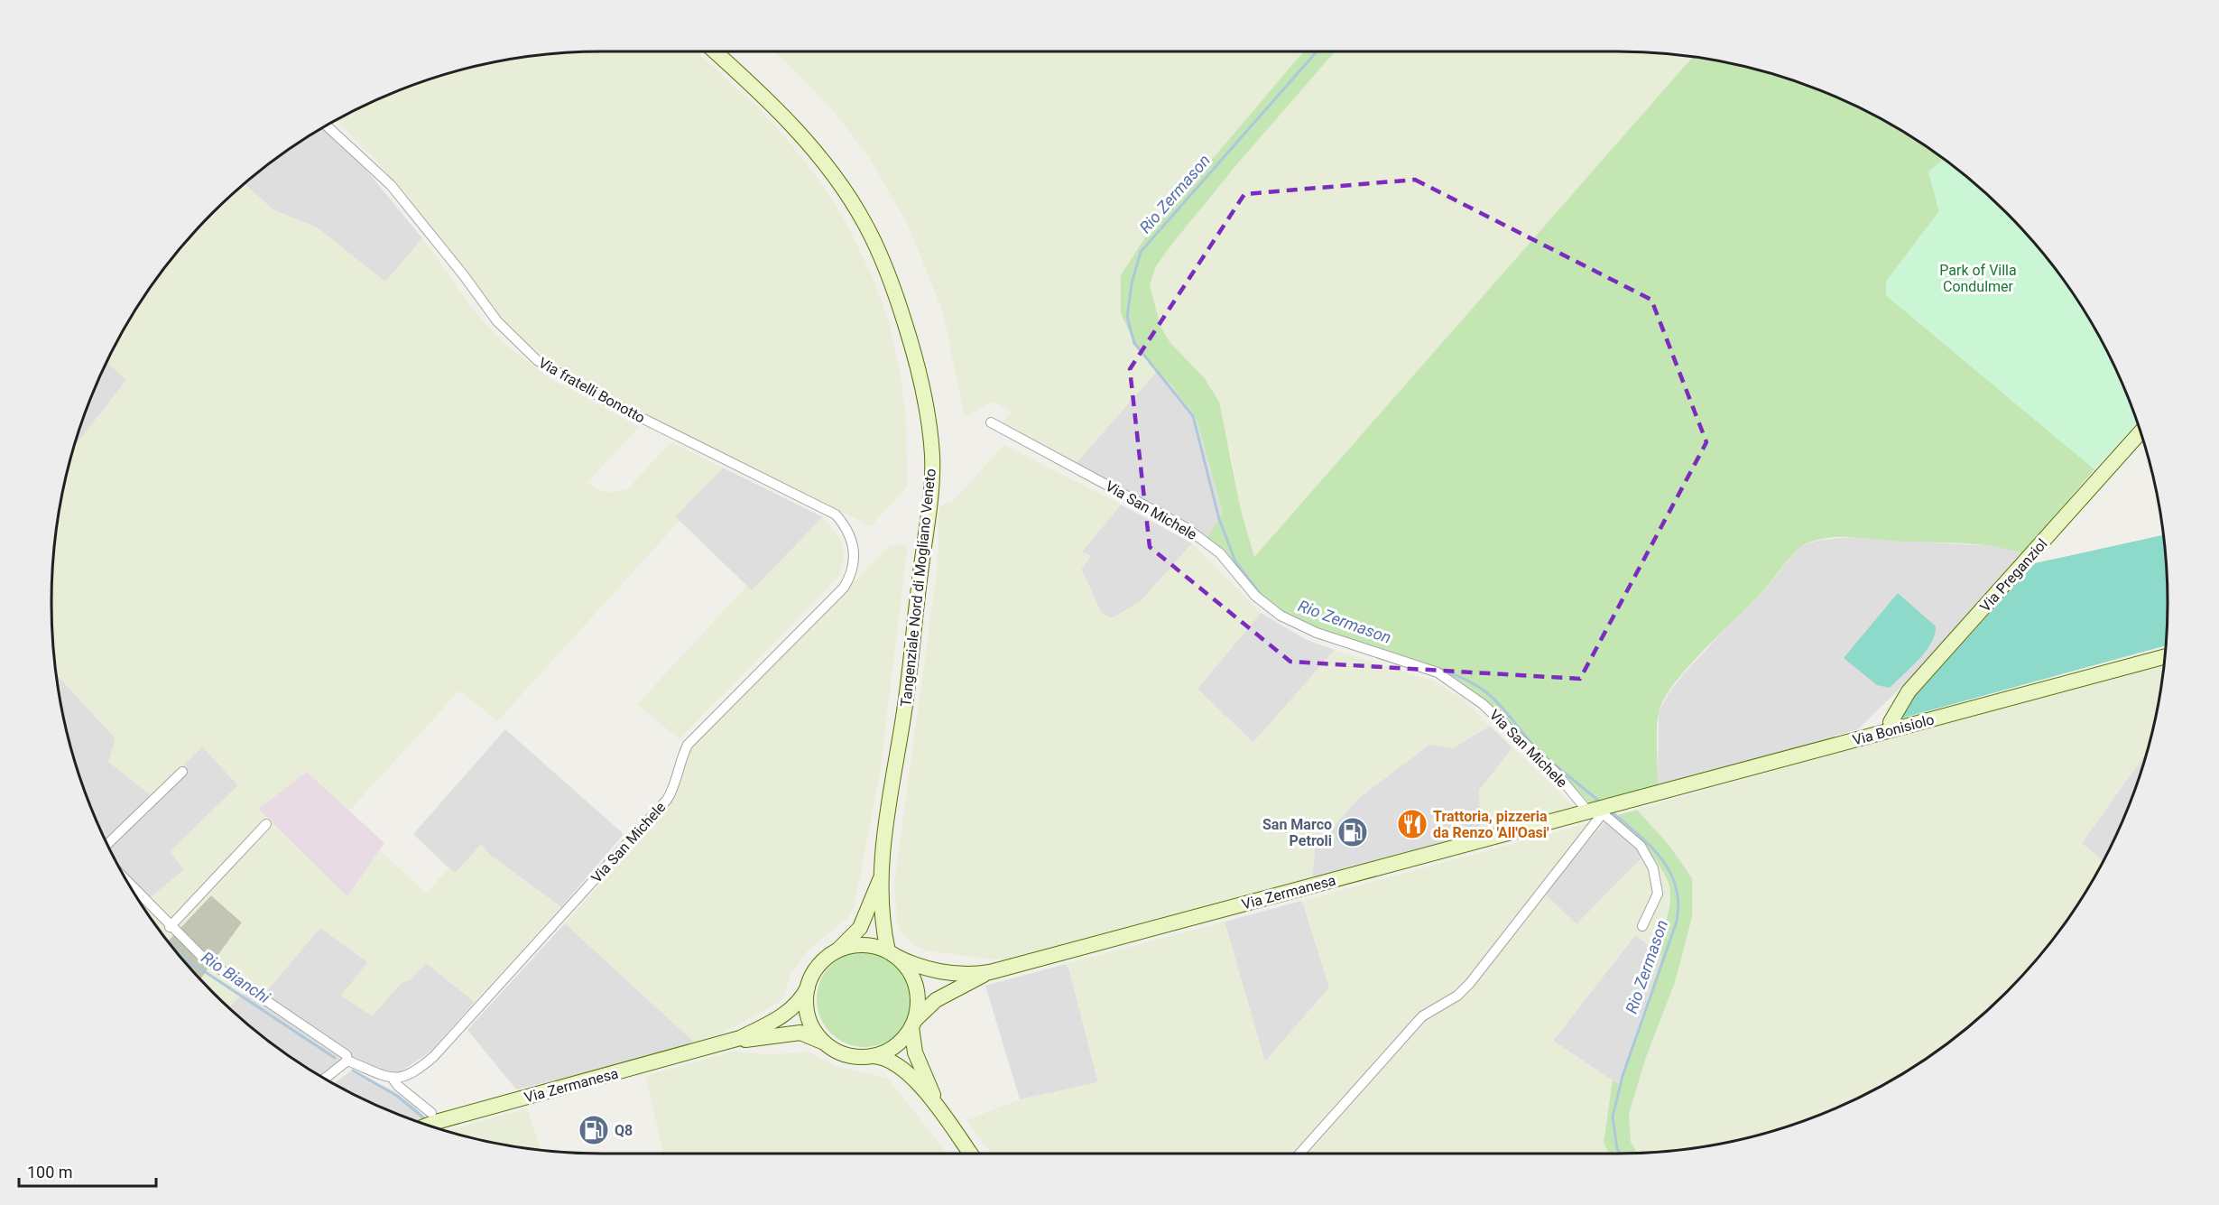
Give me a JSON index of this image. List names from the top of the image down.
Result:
{
  "streets": {
    "main road": [
      "Via Preganziol",
      "Tangenziale Nord di Mogliano Veneto",
      "Via Bonisiolo",
      "Via Zermanesa"
    ],
    "street": ["Via fratelli Bonotto", "Via San Michele"]
  },
  "crossings": [
    ["Via fratelli Bonotto", "Via San Michele"],
    ["Via San Michele", "Via Bonisiolo"],
    ["Via San Michele", "Via Zermanesa"],
    ["Via Preganziol", "Via Bonisiolo"],
    ["Tangenziale Nord di Mogliano Veneto", "Via Zermanesa"],
    ["Via Bonisiolo", "Via Zermanesa"]
  ],
  "water": ["Rio Zermason", "Rio Bianchi"],
  "parks": ["Park of Villa Condulmer"],
  "places": {
    "restaurant": ["Trattoria, pizzeria da Renzo 'All'Oasi'"],
    "fuel station": ["San Marco Petroli", "Q8"]
  },
  "scale_bar": "100 m"
}
